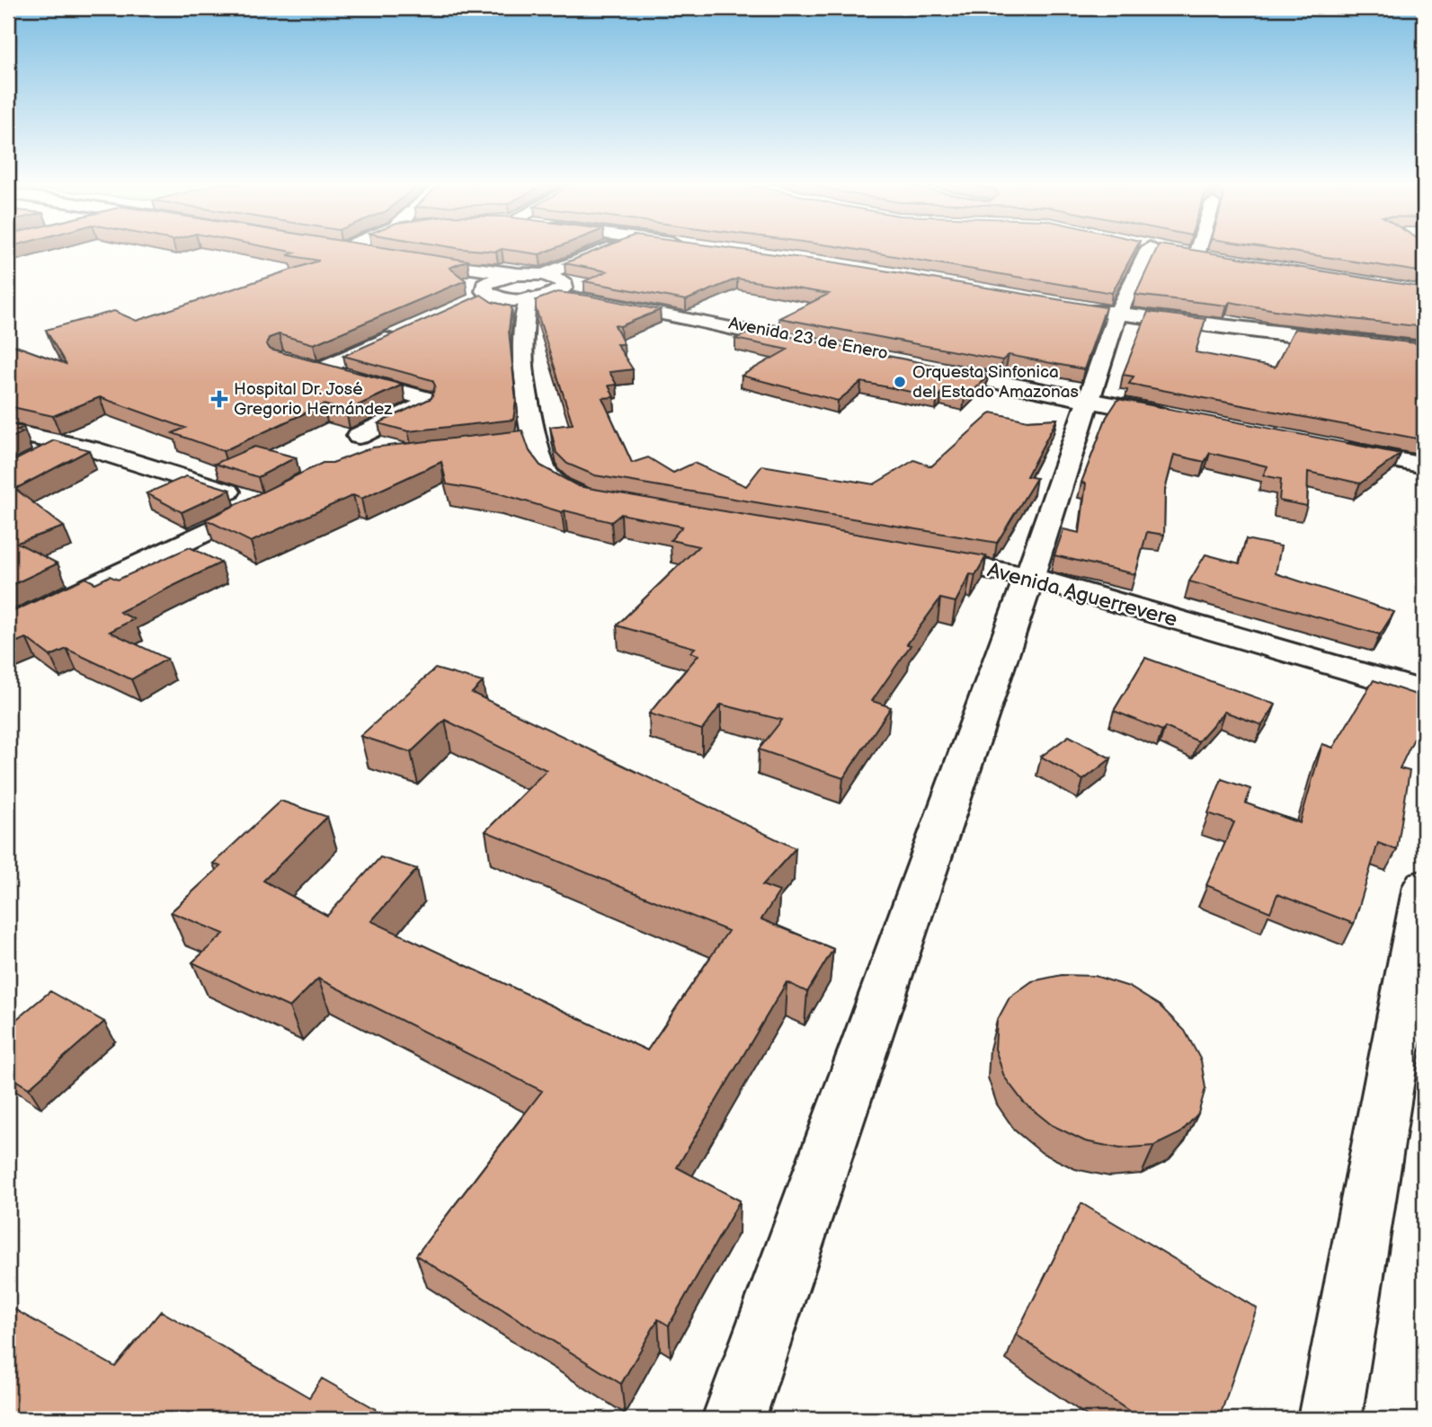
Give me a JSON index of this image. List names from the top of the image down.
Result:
{
  "streets": {
    "street": ["Avenida 23 de Enero", "Avenida Aguerrevere"]
  },
  "places": {
    "other": ["Orquesta Sinfonica del Estado Amazonas"],
    "health": ["Hospital Dr. José Gregorio Hernández"]
  }
}
